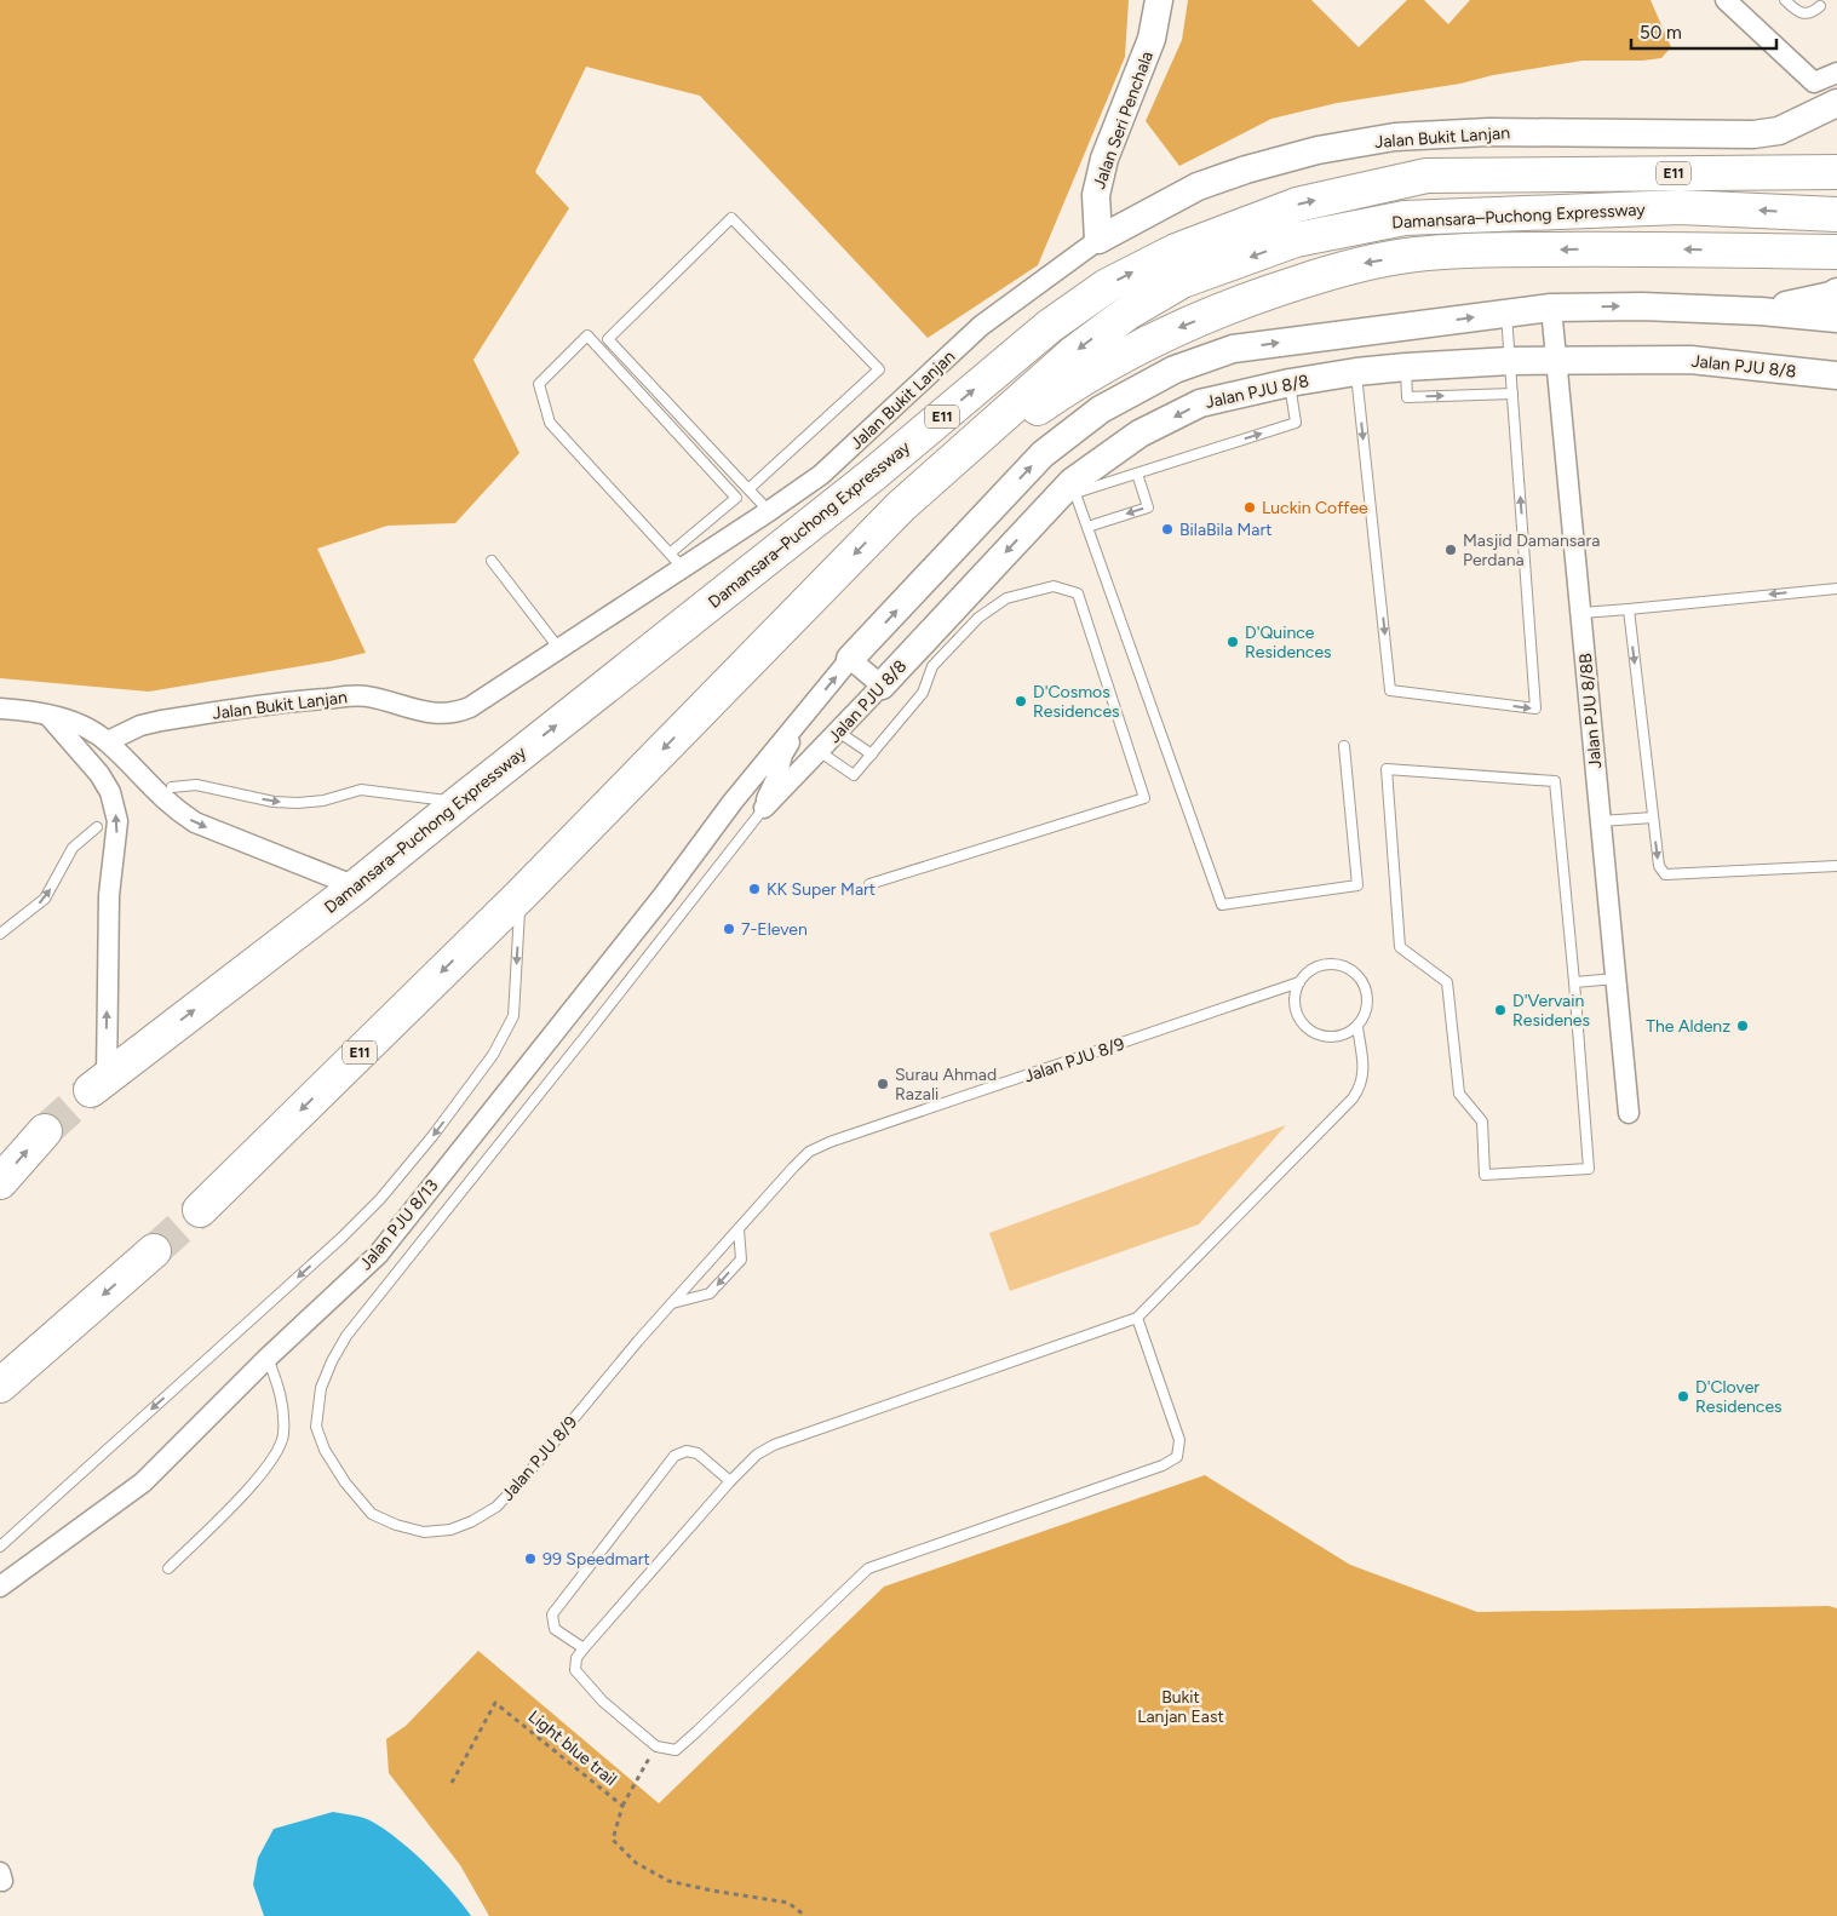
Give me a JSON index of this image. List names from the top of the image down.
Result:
{
  "streets": {
    "highway": ["E11", "Damansara–Puchong Expressway"],
    "street": [
      "Jalan Seri Penchala",
      "Jalan Bukit Lanjan",
      "Jalan PJU 8/8",
      "Jalan PJU 8/8B",
      "Jalan PJU 8/13"
    ],
    "lane": ["Jalan PJU 8/9"],
    "path": ["Light blue trail"]
  },
  "crossings": [
    ["Jalan Seri Penchala", "Jalan Bukit Lanjan"],
    ["Jalan PJU 8/8", "Jalan PJU 8/8B"],
    ["Jalan PJU 8/8", "Jalan PJU 8/9"]
  ],
  "parks": ["Bukit Lanjan East"],
  "places": [
    "Luckin Coffee",
    "BilaBila Mart",
    "Masjid Damansara Perdana",
    "D'Quince Residences",
    "D'Cosmos Residences",
    "KK Super Mart",
    "7-Eleven",
    "D'Vervain Residenes",
    "The Aldenz",
    "Surau Ahmad Razali",
    "D'Clover Residences",
    "99 Speedmart"
  ],
  "scale_bar": "50 m"
}
